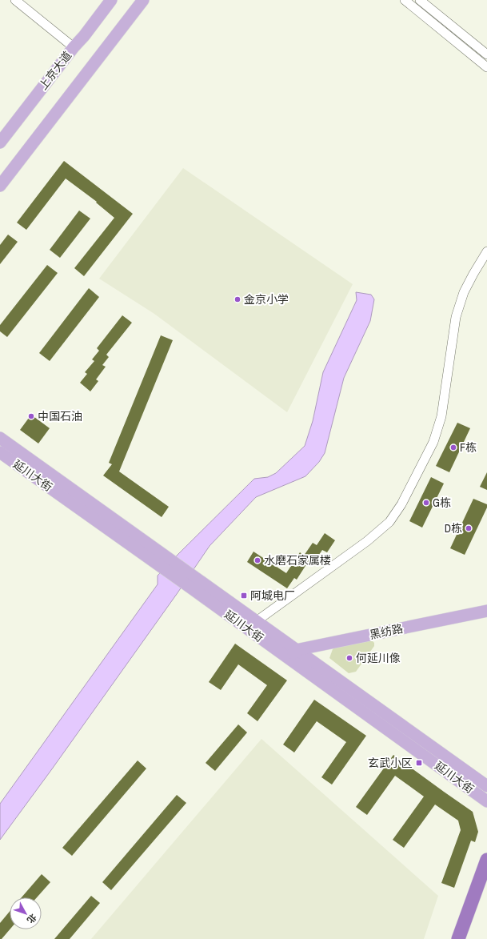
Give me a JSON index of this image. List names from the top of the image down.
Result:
{
  "streets": {
    "main road": ["上京大道", "延川大街", "黑纺路"]
  },
  "crossings": [
    ["延川大街", "黑纺路"]
  ],
  "places": {
    "other": [
      "金京小学",
      "中国石油",
      "F栋",
      "G栋",
      "D栋",
      "水磨石家属楼",
      "何延川像"
    ],
    "transit": ["阿城电厂", "玄武小区"]
  },
  "north": "bottom right"
}
